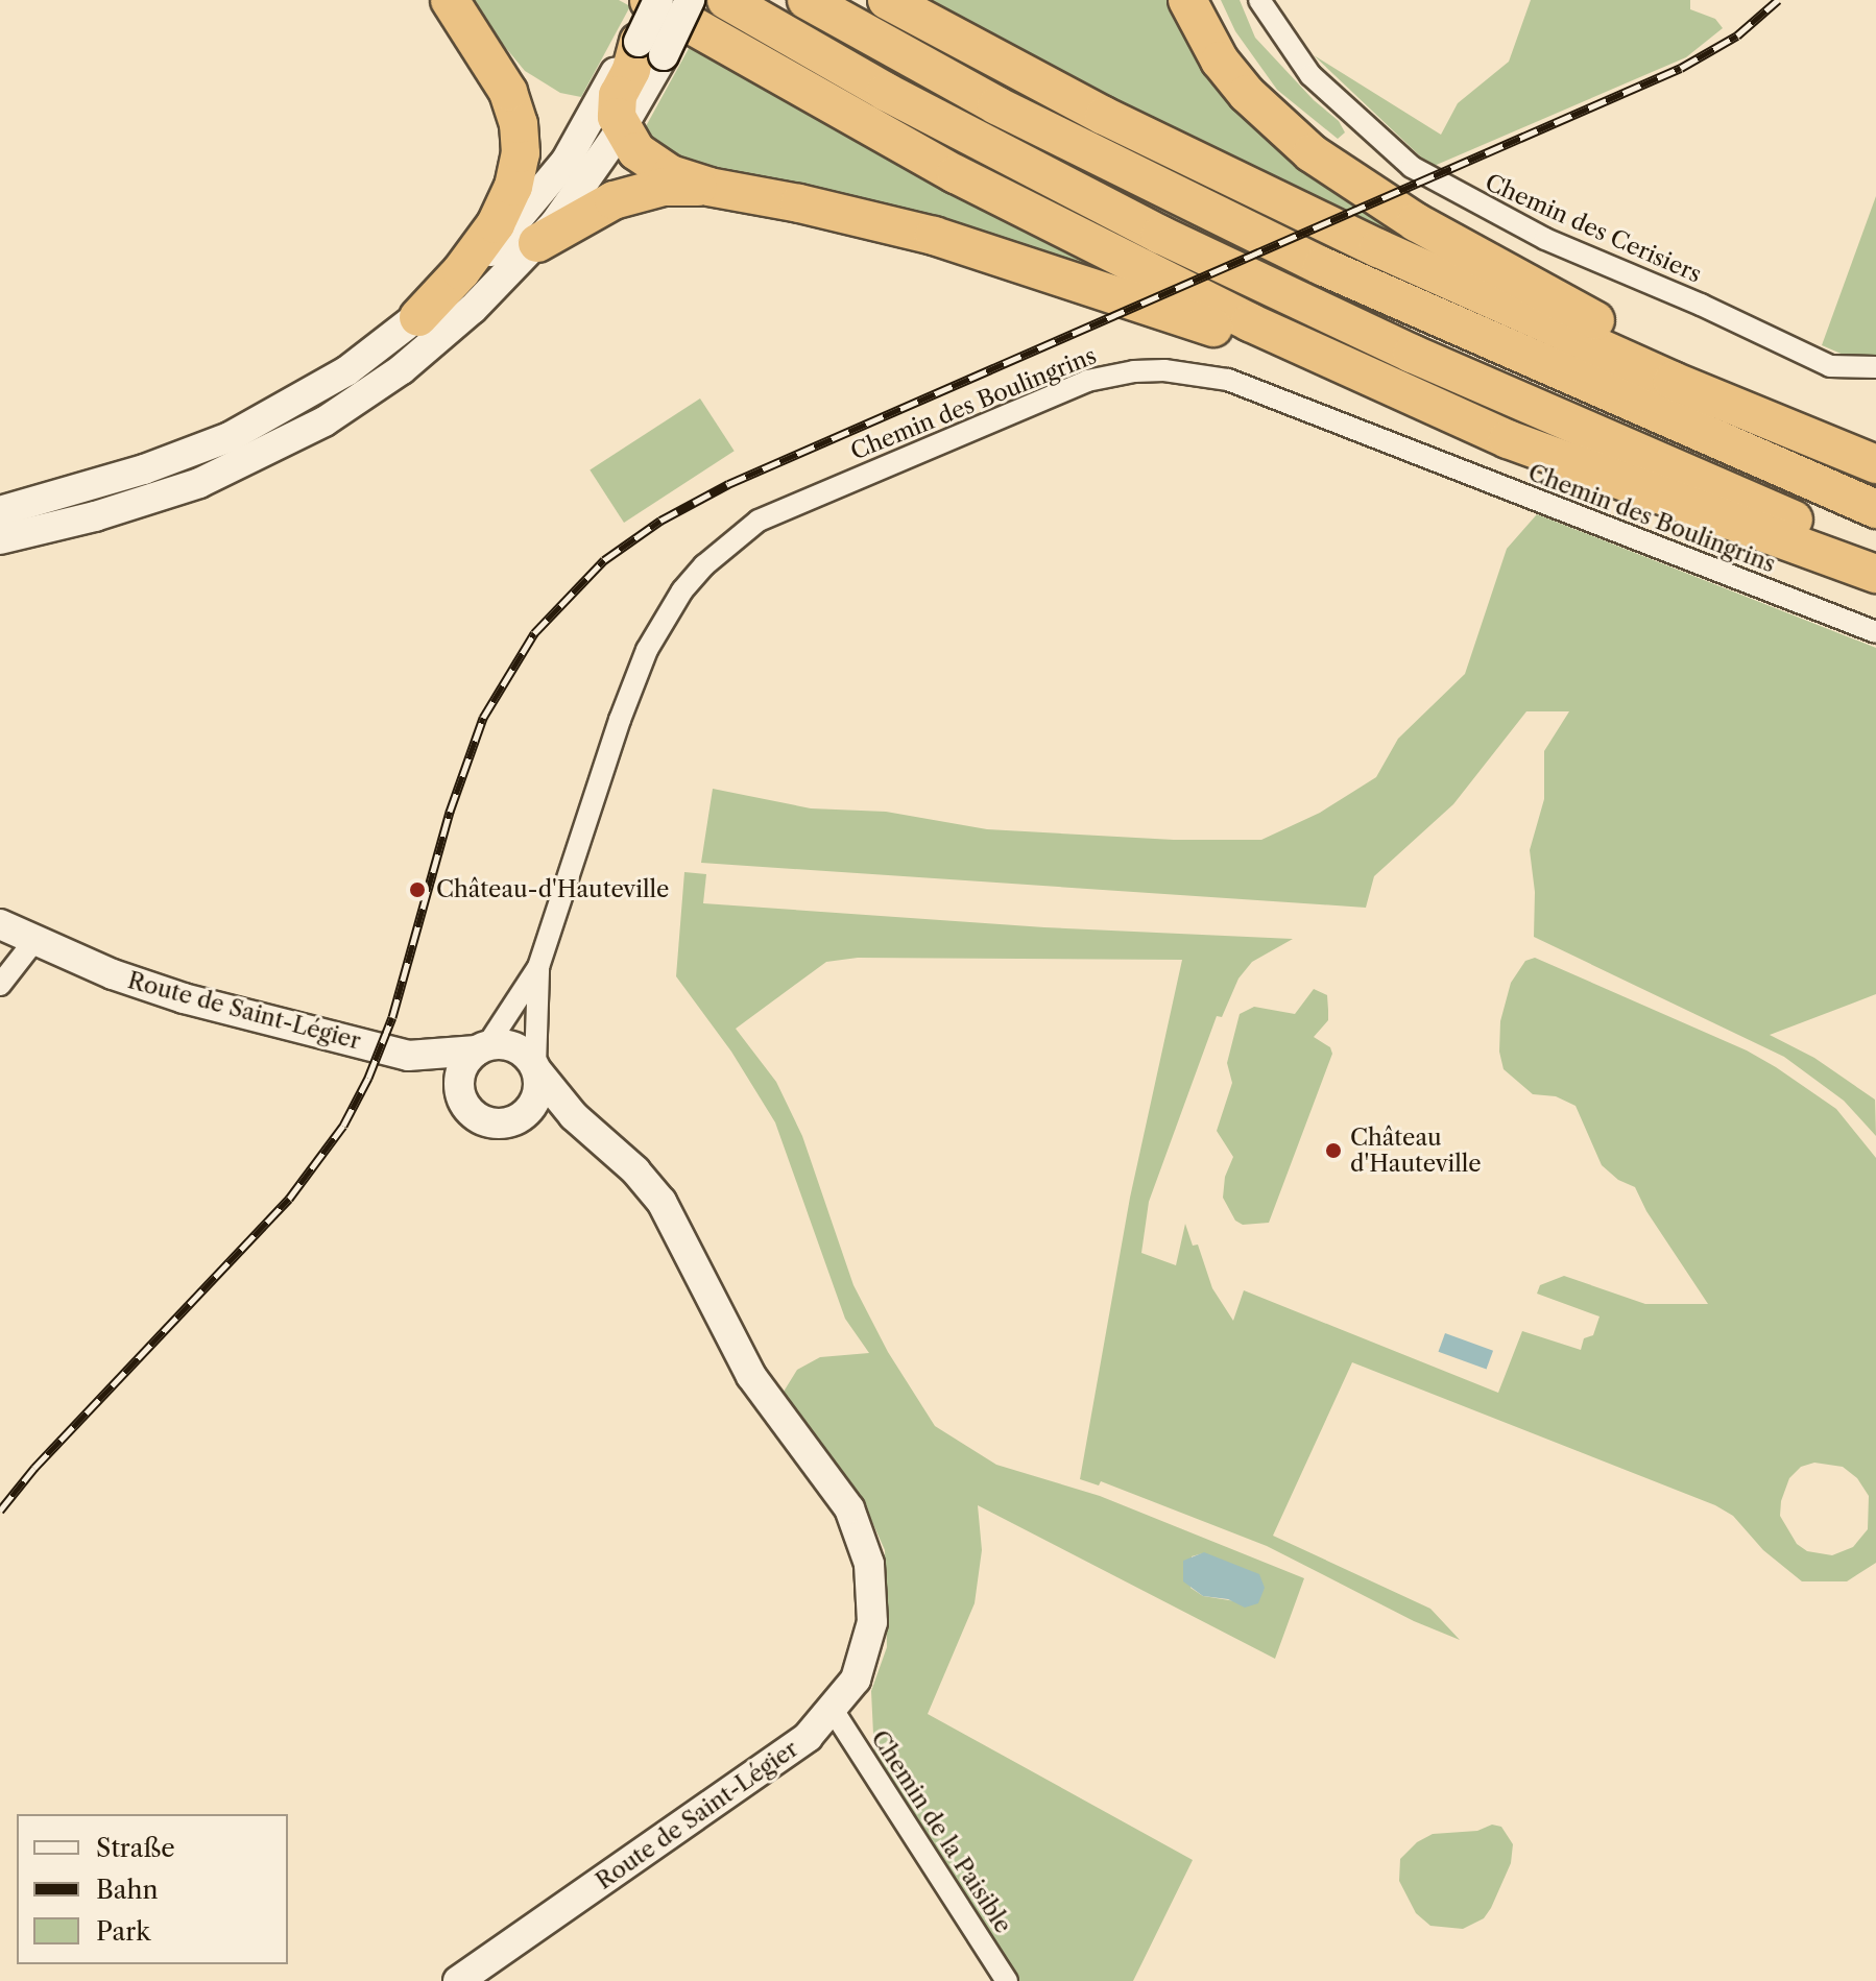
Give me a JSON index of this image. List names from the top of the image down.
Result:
{
  "streets": {
    "main road": ["Route de Saint-Légier"],
    "street": ["Chemin des Cerisiers", "Chemin des Boulingrins", "Chemin de la Paisible"]
  },
  "crossings": [
    ["Chemin des Boulingrins", "Route de Saint-Légier"],
    ["Route de Saint-Légier", "Chemin de la Paisible"]
  ],
  "places": ["Château-d'Hauteville", "Château d'Hauteville"],
  "legend": ["Straße", "Bahn", "Park"]
}
